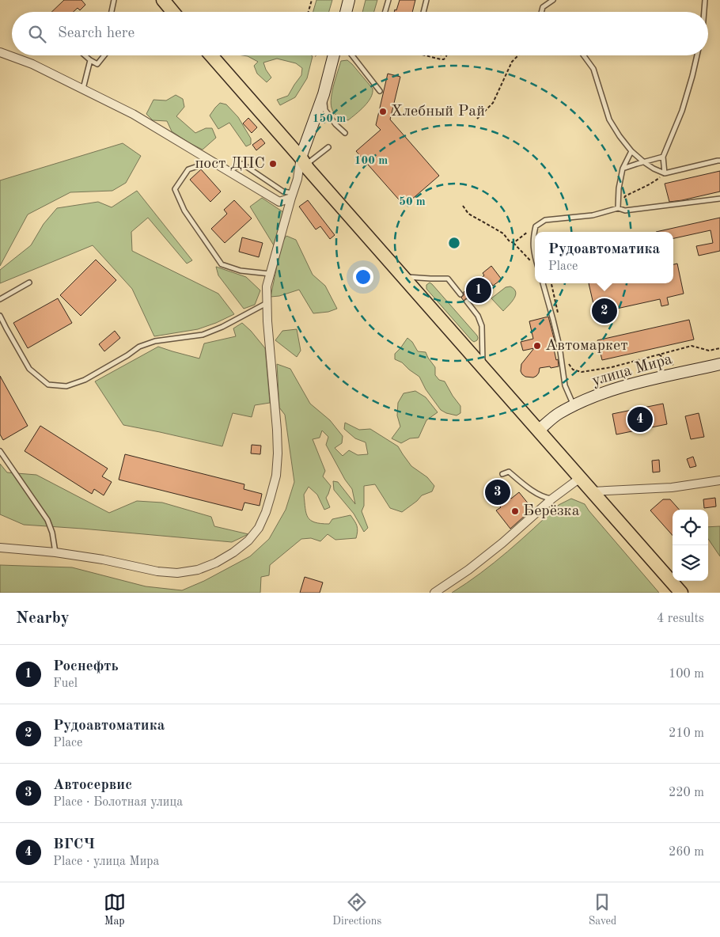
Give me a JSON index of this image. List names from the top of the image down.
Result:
{
  "streets": {
    "main road": ["улица Мира"]
  },
  "places": [
    "Хлебный Рай",
    "пост ДПС",
    "Автомаркет",
    "Берёзка"
  ],
  "page": {
    "search": "Search here",
    "popup": ["Рудоавтоматика", "Place"],
    "pins": [
      "1",
      "2",
      "4",
      "3"
    ],
    "heading": ["Nearby", "4 results"],
    "list": [
      {
        "mark": "1",
        "name": "Роснефть",
        "note": "Fuel",
        "value": "100 m"
      },
      {
        "mark": "2",
        "name": "Рудоавтоматика",
        "note": "Place",
        "value": "210 m"
      },
      {
        "mark": "3",
        "name": "Автосервис",
        "note": "Place · Болотная улица",
        "value": "220 m"
      },
      {
        "mark": "4",
        "name": "ВГСЧ",
        "note": "Place · улица Мира",
        "value": "260 m"
      }
    ],
    "nav": ["Map", "Directions", "Saved"]
  },
  "rings": ["150 m", "100 m", "50 m"]
}
